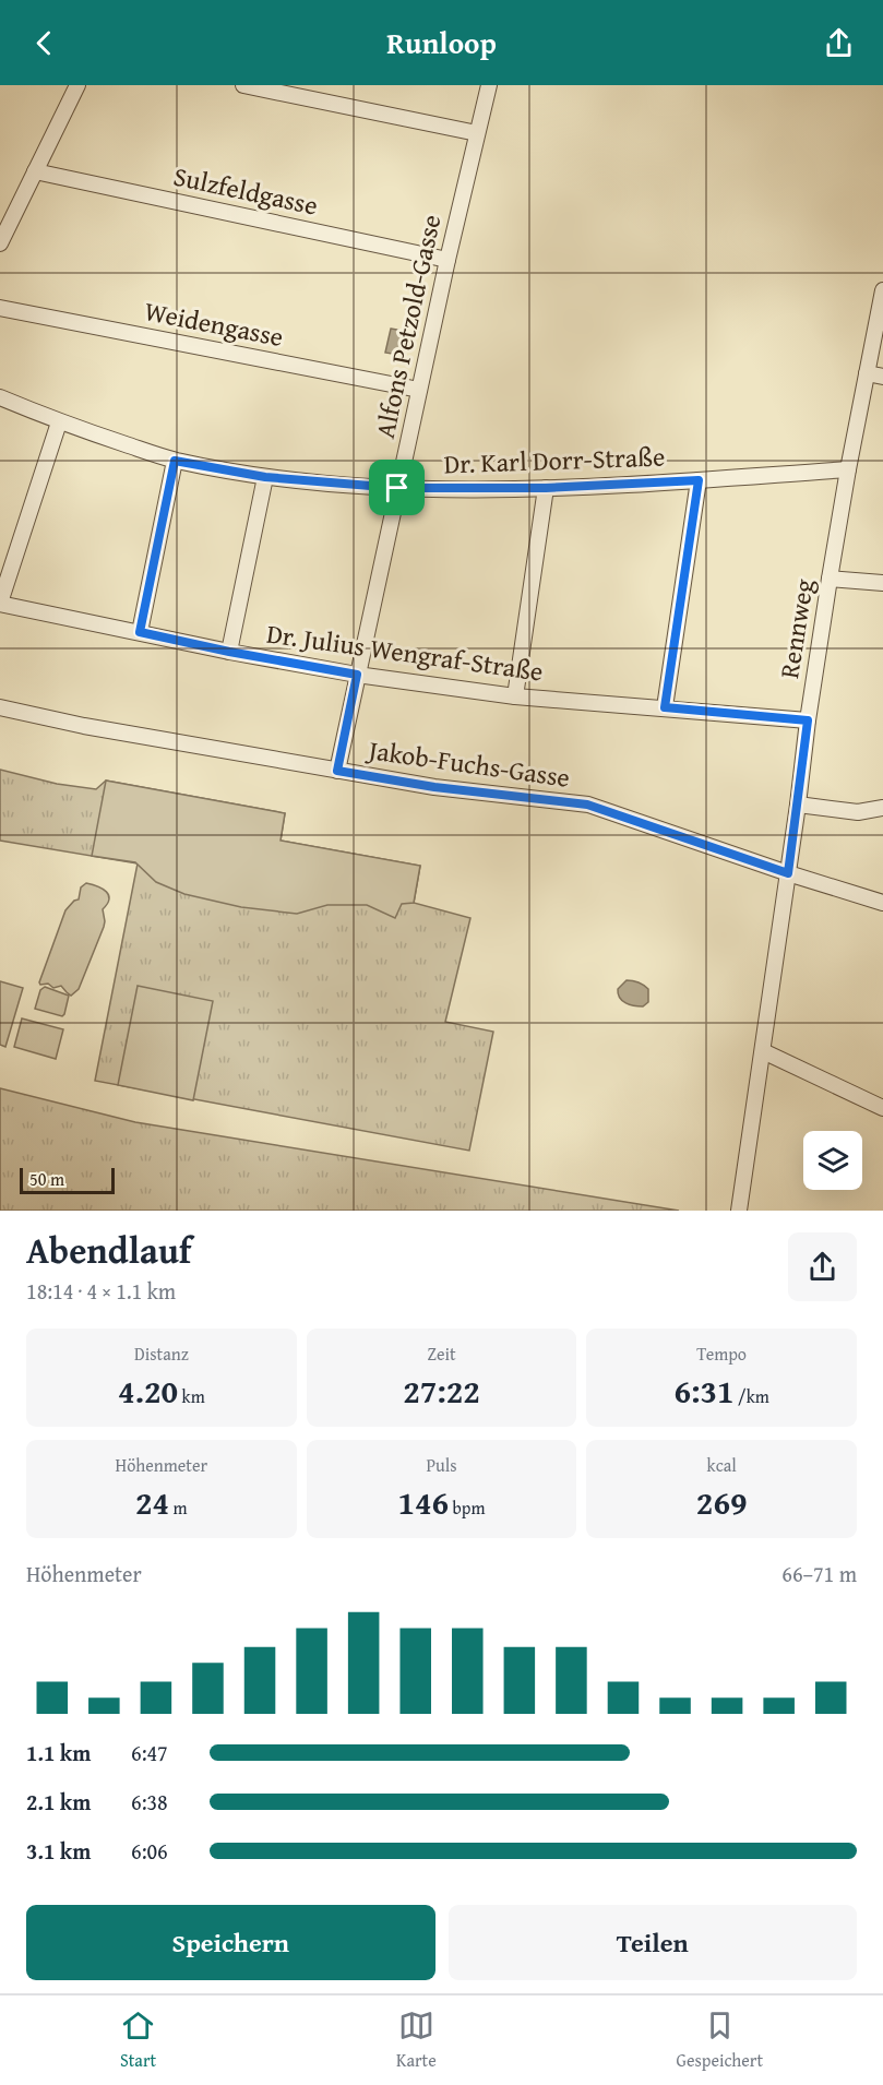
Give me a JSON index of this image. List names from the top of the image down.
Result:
{
  "streets": {
    "street": [
      "Sulzfeldgasse",
      "Weidengasse",
      "Alfons Petzold-Gasse",
      "Dr. Karl Dorr-Straße",
      "Rennweg",
      "Dr. Julius Wengraf-Straße",
      "Jakob-Fuchs-Gasse"
    ]
  },
  "crossings": [
    ["Sulzfeldgasse", "Alfons Petzold-Gasse"],
    ["Weidengasse", "Alfons Petzold-Gasse"],
    ["Alfons Petzold-Gasse", "Dr. Karl Dorr-Straße"],
    ["Alfons Petzold-Gasse", "Dr. Julius Wengraf-Straße"],
    ["Alfons Petzold-Gasse", "Jakob-Fuchs-Gasse"],
    ["Dr. Karl Dorr-Straße", "Rennweg"],
    ["Rennweg", "Dr. Julius Wengraf-Straße"],
    ["Rennweg", "Jakob-Fuchs-Gasse"]
  ],
  "scale_bar": "50 m",
  "page": {
    "header": "Runloop",
    "scale": "50 m",
    "heading": ["Abendlauf", "18:14 · 4 × 1.1 km"],
    "stats": [
      ["Distanz", "4.20 km"],
      ["Zeit", "27:22"],
      ["Tempo", "6:31 /km"],
      ["Höhenmeter", "24 m"],
      ["Puls", "146 bpm"],
      ["kcal", "269"]
    ],
    "chart": ["Höhenmeter", "66–71 m"],
    "list": [
      {
        "name": "1.1 km",
        "note": "6:47"
      },
      {
        "name": "2.1 km",
        "note": "6:38"
      },
      {
        "name": "3.1 km",
        "note": "6:06"
      }
    ],
    "buttons": ["Speichern", "Teilen"],
    "tabs": ["Start", "Karte", "Gespeichert"]
  }
}
